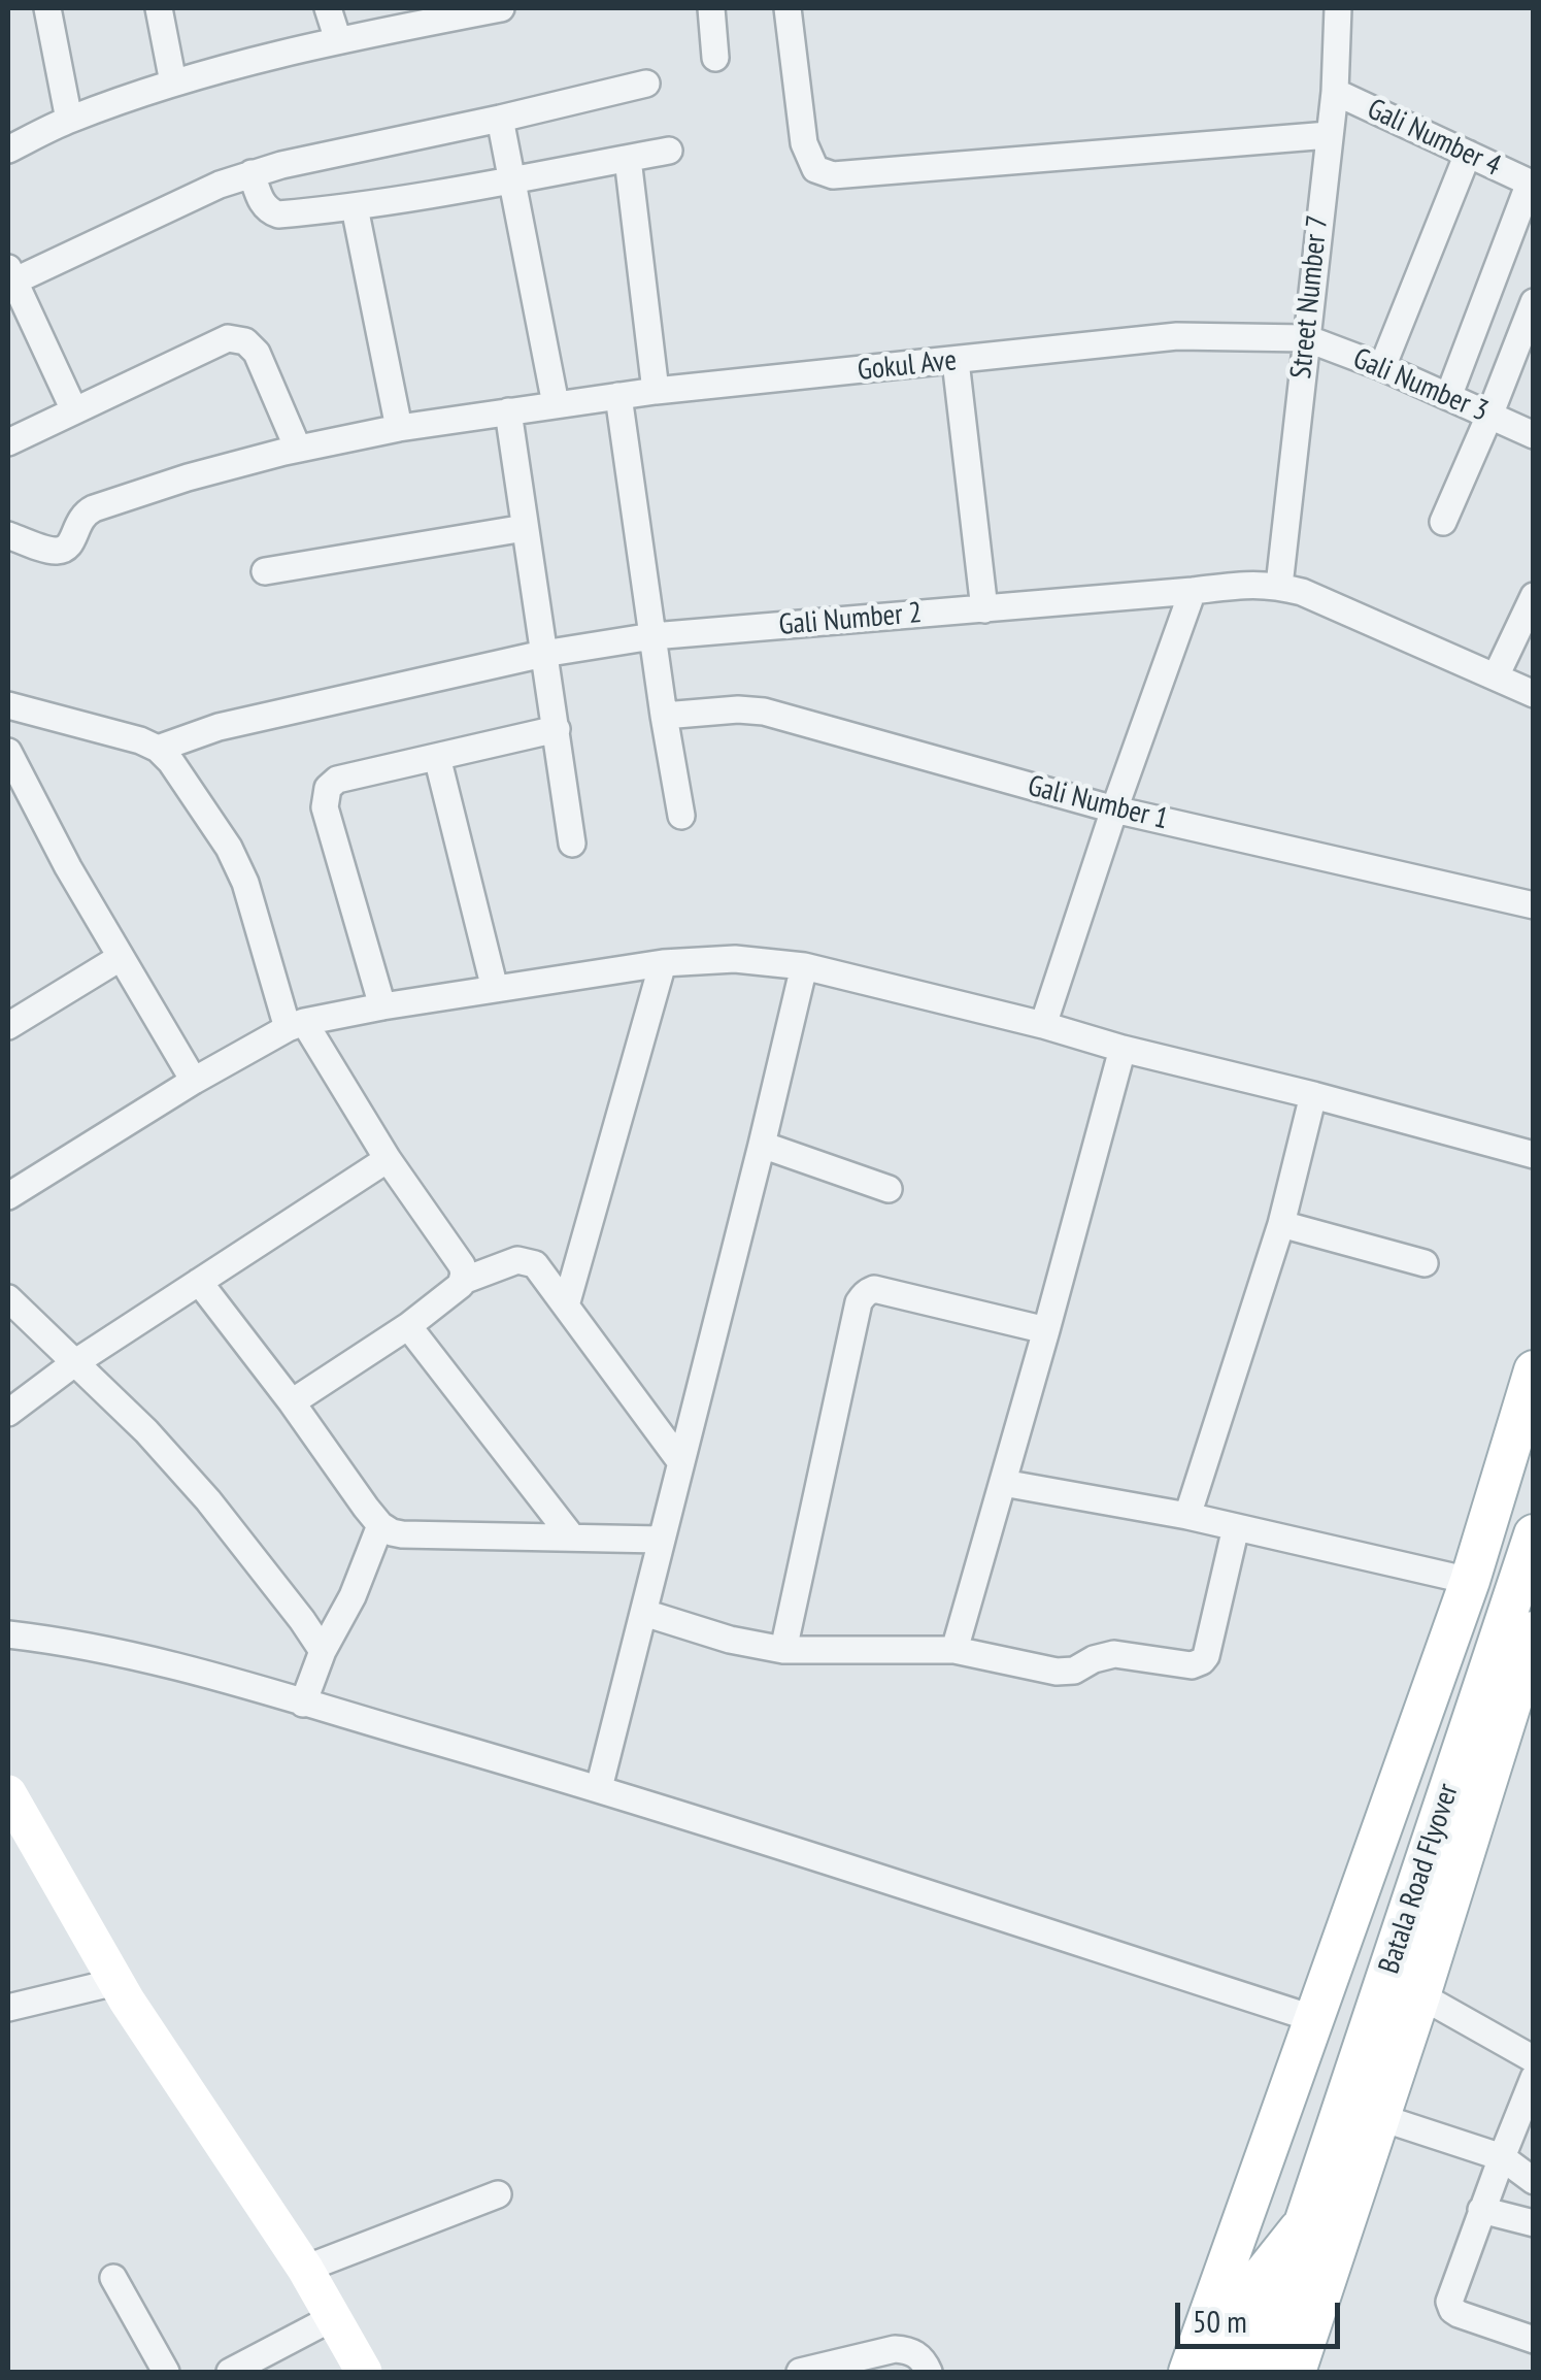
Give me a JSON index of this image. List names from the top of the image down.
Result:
{
  "streets": {
    "main road": ["Batala Road Flyover"],
    "street": [
      "Gali Number 4",
      "Street Number 7",
      "Gokul Ave",
      "Gali Number 3",
      "Gali Number 2",
      "Gali Number 1"
    ]
  },
  "crossings": [
    ["Gali Number 4", "Street Number 7"],
    ["Street Number 7", "Gokul Ave"],
    ["Street Number 7", "Gali Number 3"],
    ["Street Number 7", "Gali Number 2"],
    ["Gokul Ave", "Gali Number 3"]
  ],
  "scale_bar": "50 m"
}
